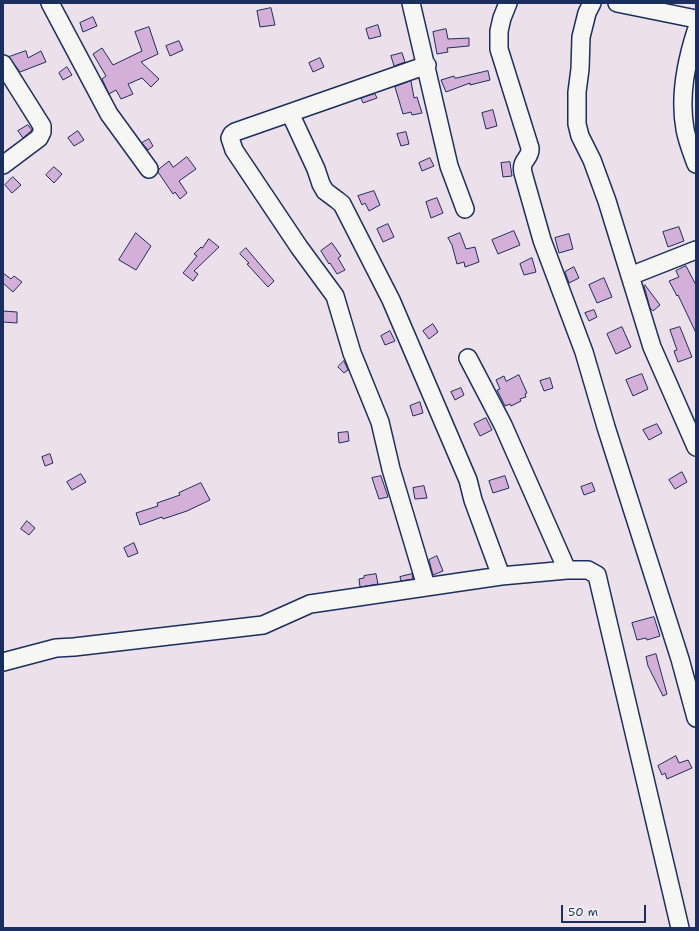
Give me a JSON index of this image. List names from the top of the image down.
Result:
{
  "scale_bar": "50 m"
}
